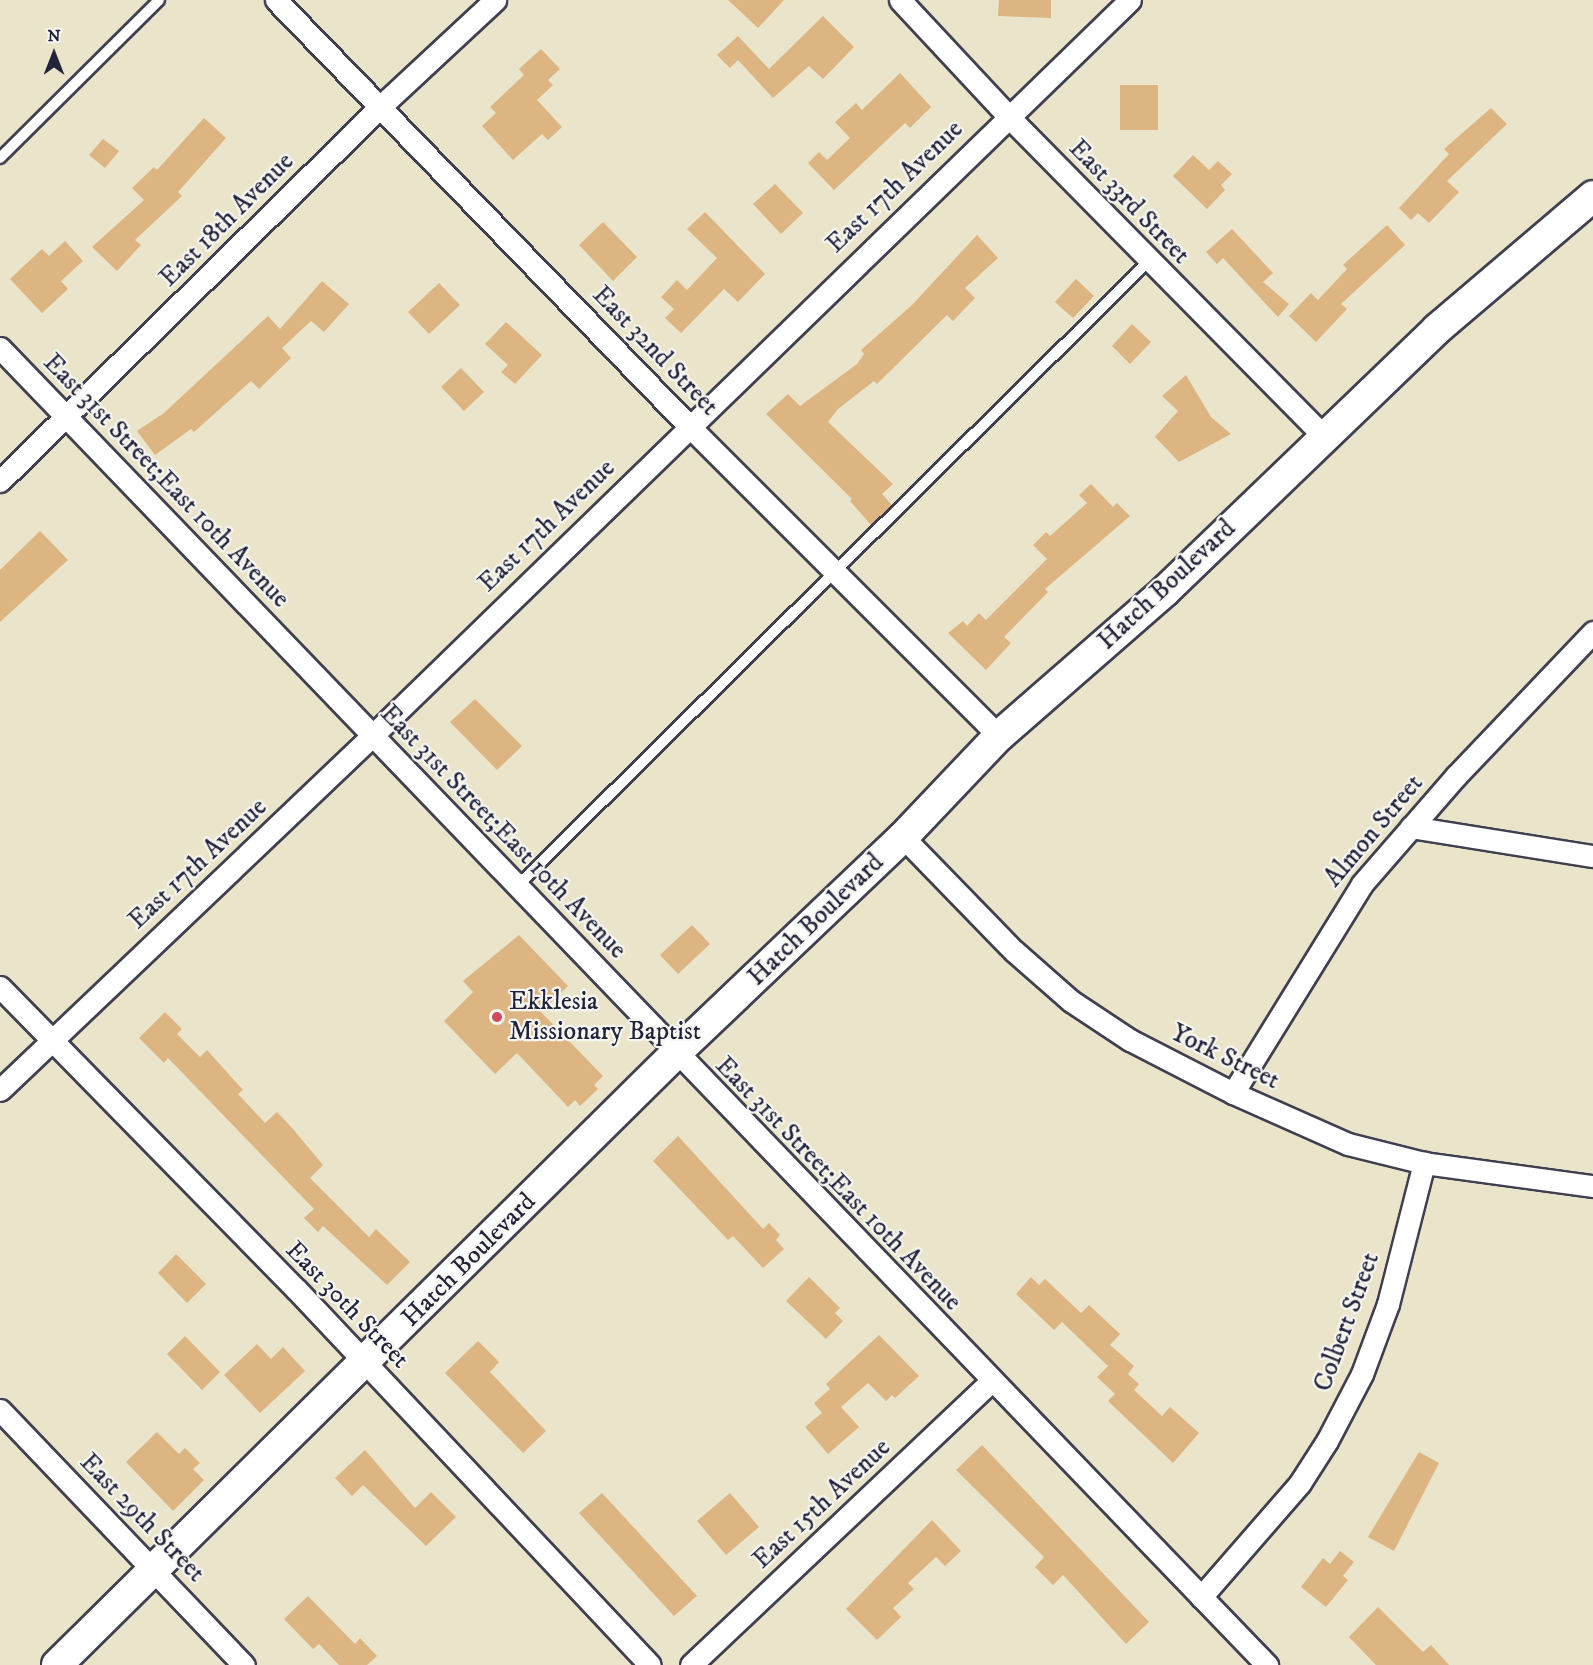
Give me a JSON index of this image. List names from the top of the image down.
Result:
{
  "streets": {
    "main road": ["Hatch Boulevard"],
    "street": [
      "East 17th Avenue",
      "East 33rd Street",
      "East 18th Avenue",
      "East 32nd Street",
      "East 31st Street;East 10th Avenue",
      "Almon Street",
      "York Street",
      "East 30th Street",
      "Colbert Street",
      "East 15th Avenue",
      "East 29th Street"
    ]
  },
  "crossings": [
    ["East 17th Avenue", "East 33rd Street"],
    ["East 17th Avenue", "East 32nd Street"],
    ["East 17th Avenue", "East 31st Street;East 10th Avenue"],
    ["East 17th Avenue", "East 30th Street"],
    ["East 33rd Street", "Hatch Boulevard"],
    ["East 18th Avenue", "East 32nd Street"],
    ["East 18th Avenue", "East 31st Street;East 10th Avenue"],
    ["East 32nd Street", "Hatch Boulevard"],
    ["East 31st Street;East 10th Avenue", "Hatch Boulevard"],
    ["East 31st Street;East 10th Avenue", "Colbert Street"],
    ["East 31st Street;East 10th Avenue", "East 15th Avenue"],
    ["Hatch Boulevard", "York Street"],
    ["Hatch Boulevard", "East 30th Street"],
    ["Hatch Boulevard", "East 29th Street"],
    ["Almon Street", "York Street"],
    ["York Street", "Colbert Street"]
  ],
  "places": ["Ekklesia Missionary Baptist"],
  "north": "top"
}
